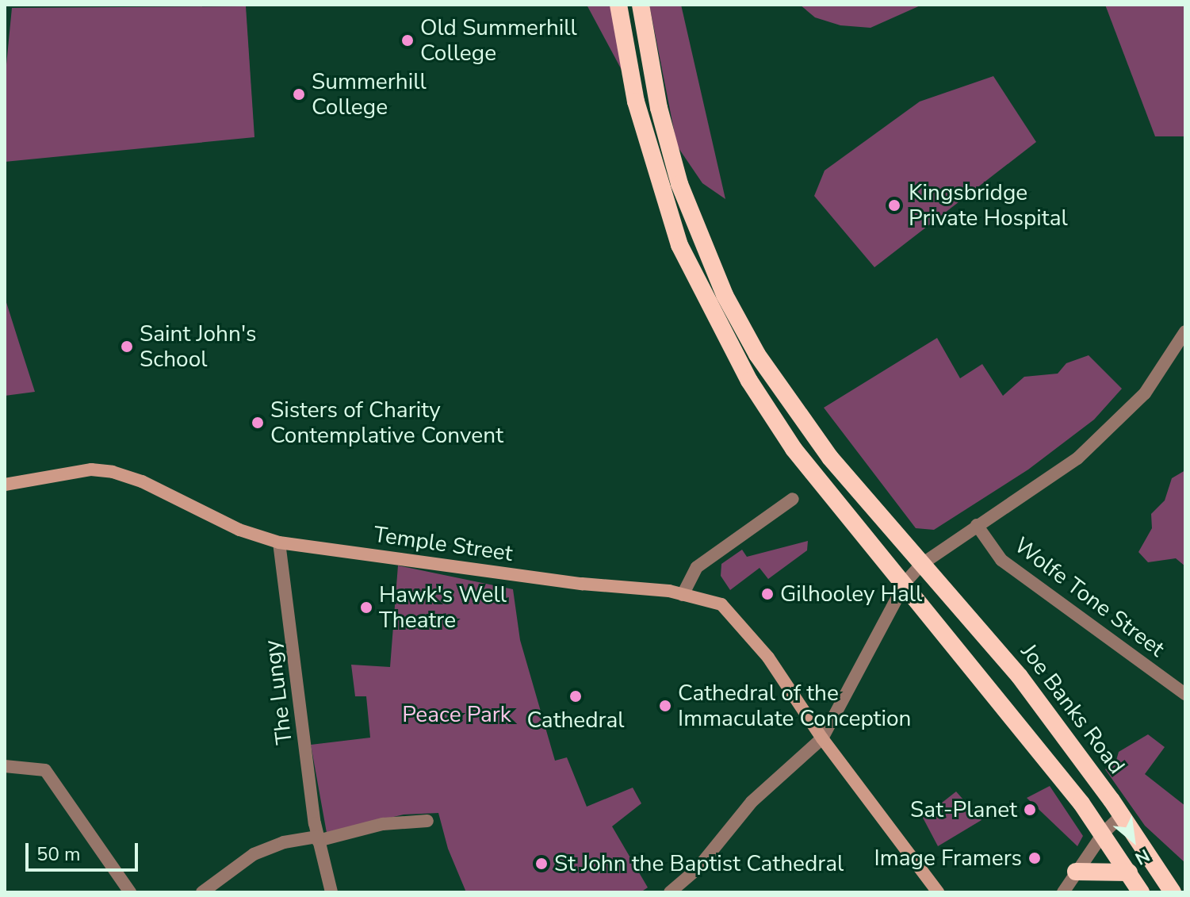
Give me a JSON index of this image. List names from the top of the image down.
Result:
{
  "streets": {
    "highway": ["Joe Banks Road"],
    "main road": ["Temple Street"],
    "street": ["Wolfe Tone Street", "The Lungy"]
  },
  "crossings": [
    ["Temple Street", "The Lungy"]
  ],
  "parks": ["Peace Park"],
  "places": [
    "Old Summerhill College",
    "Summerhill College",
    "Kingsbridge Private Hospital",
    "Saint John's School",
    "Sisters of Charity Contemplative Convent",
    "Gilhooley Hall",
    "Hawk's Well Theatre",
    "Cathedral",
    "Cathedral of the Immaculate Conception",
    "Sat-Planet",
    "Image Framers",
    "St John the Baptist Cathedral"
  ],
  "scale_bar": "50 m",
  "north": "bottom right"
}
